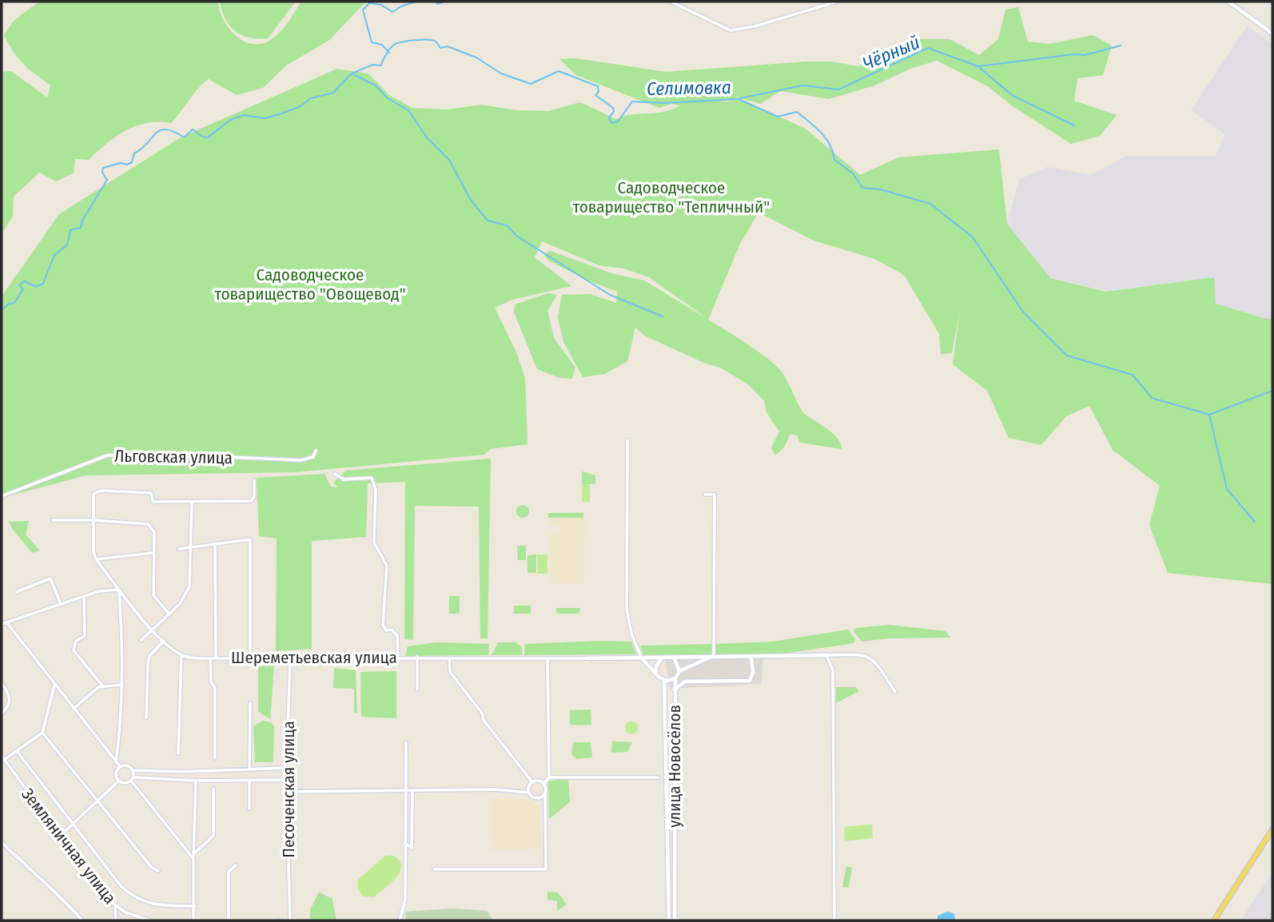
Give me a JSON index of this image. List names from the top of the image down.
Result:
{
  "streets": {
    "street": [
      "Льговская улица",
      "Шереметьевская улица",
      "улица Новосёлов",
      "Песоченская улица",
      "Земляничная улица"
    ]
  },
  "crossings": [
    ["Шереметьевская улица", "улица Новосёлов"],
    ["Шереметьевская улица", "Песоченская улица"]
  ],
  "water": ["Чёрный", "Селимовка"],
  "parks": ["Садоводческое товарищество \"Тепличный\"", "Садоводческое товарищество \"Овощевод\""]
}
